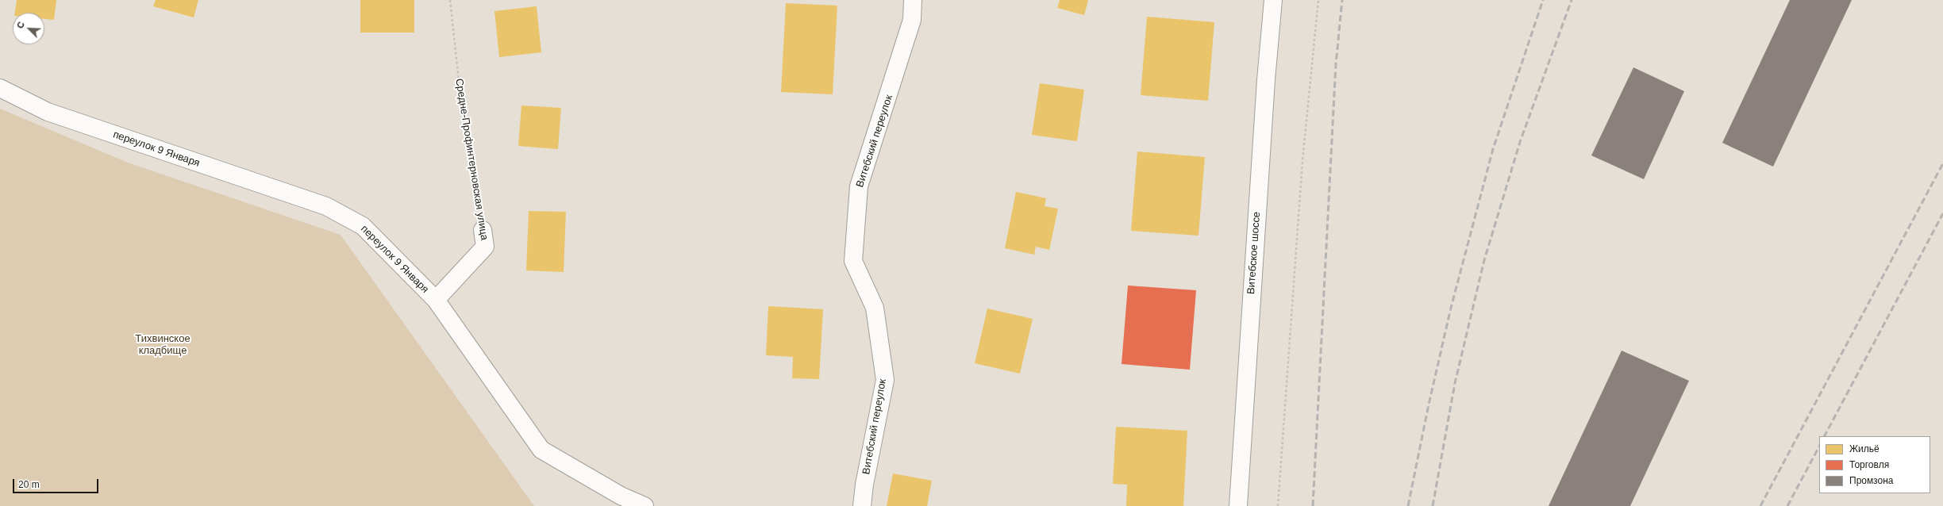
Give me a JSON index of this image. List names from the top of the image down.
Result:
{
  "streets": {
    "street": [
      "Витебский переулок",
      "переулок 9 Января",
      "Средне-Профинтерновская улица",
      "Витебское шоссе"
    ]
  },
  "crossings": [
    ["переулок 9 Января", "Средне-Профинтерновская улица"]
  ],
  "parks": ["Тихвинское кладбище"],
  "legend": ["Жильё", "Торговля", "Промзона"],
  "scale_bar": "20 m",
  "north": "top left"
}
